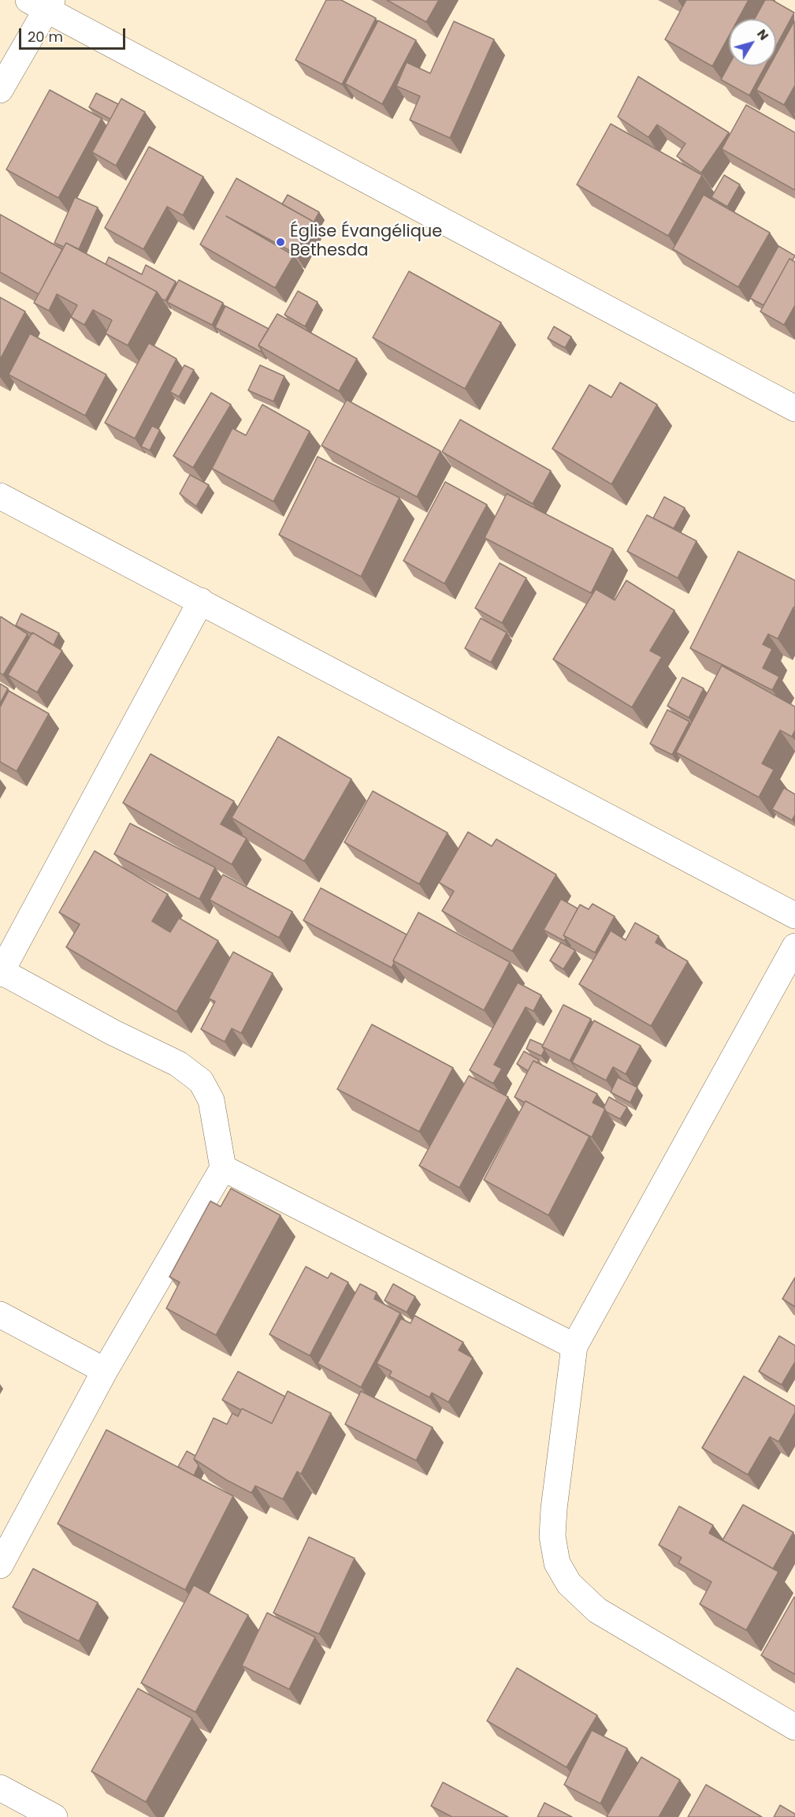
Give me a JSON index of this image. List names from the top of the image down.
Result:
{
  "places": ["Église Évangélique Bethesda"],
  "scale_bar": "20 m",
  "north": "top right"
}
